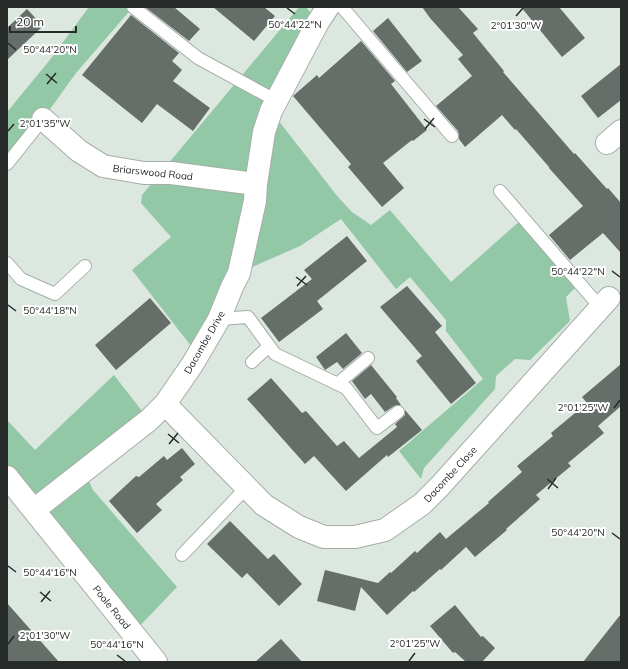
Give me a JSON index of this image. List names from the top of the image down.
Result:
{
  "streets": {
    "street": [
      "Briarswood Road",
      "Dacombe Drive",
      "Dacombe Close",
      "Poole Road"
    ]
  },
  "crossings": [
    ["Briarswood Road", "Dacombe Drive"],
    ["Dacombe Drive", "Dacombe Close"],
    ["Dacombe Drive", "Poole Road"]
  ],
  "scale_bar": "20 m",
  "coordinates": [
    "50°44'22\"N",
    "2°01'30\"W",
    "50°44'20\"N",
    "2°01'35\"W",
    "50°44'18\"N",
    "2°01'25\"W",
    "50°44'16\"N"
  ]
}
